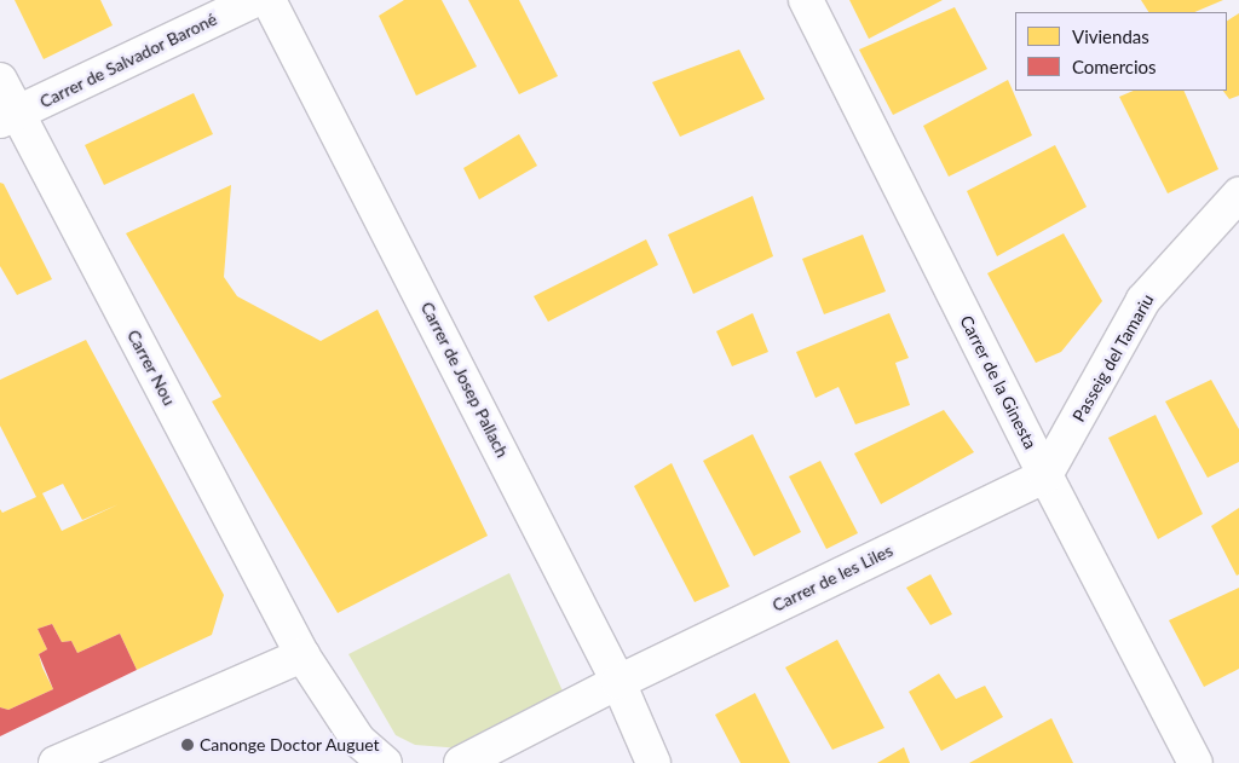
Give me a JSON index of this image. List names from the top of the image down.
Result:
{
  "streets": {
    "street": [
      "Carrer de Salvador Baroné",
      "Passeig del Tamariu",
      "Carrer Nou",
      "Carrer de Josep Pallach",
      "Carrer de la Ginesta",
      "Carrer de les Liles"
    ]
  },
  "crossings": [
    ["Carrer de Salvador Baroné", "Carrer Nou"],
    ["Passeig del Tamariu", "Carrer de la Ginesta"],
    ["Passeig del Tamariu", "Carrer de les Liles"],
    ["Carrer de Josep Pallach", "Carrer de les Liles"],
    ["Carrer de la Ginesta", "Carrer de les Liles"]
  ],
  "places": ["Canonge Doctor Auguet"],
  "legend": ["Viviendas", "Comercios"]
}
